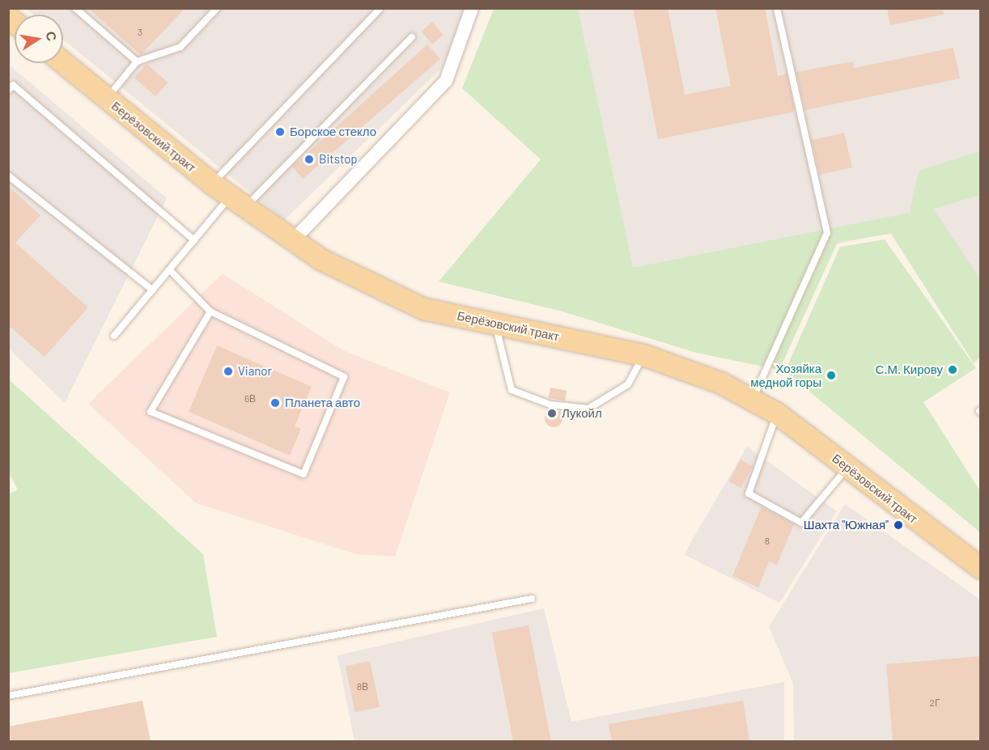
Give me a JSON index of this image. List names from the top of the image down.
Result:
{
  "streets": {
    "main road": ["Берёзовский тракт"]
  },
  "places": [
    "Борское стекло",
    "Bitstop",
    "С.М. Кирову",
    "Vianor",
    "Хозяйка медной горы",
    "Планета авто",
    "Лукойл",
    "Шахта \"Южная\""
  ],
  "house_numbers": [
    "3",
    "6В",
    "8",
    "8В",
    "2Г"
  ],
  "north": "right"
}
